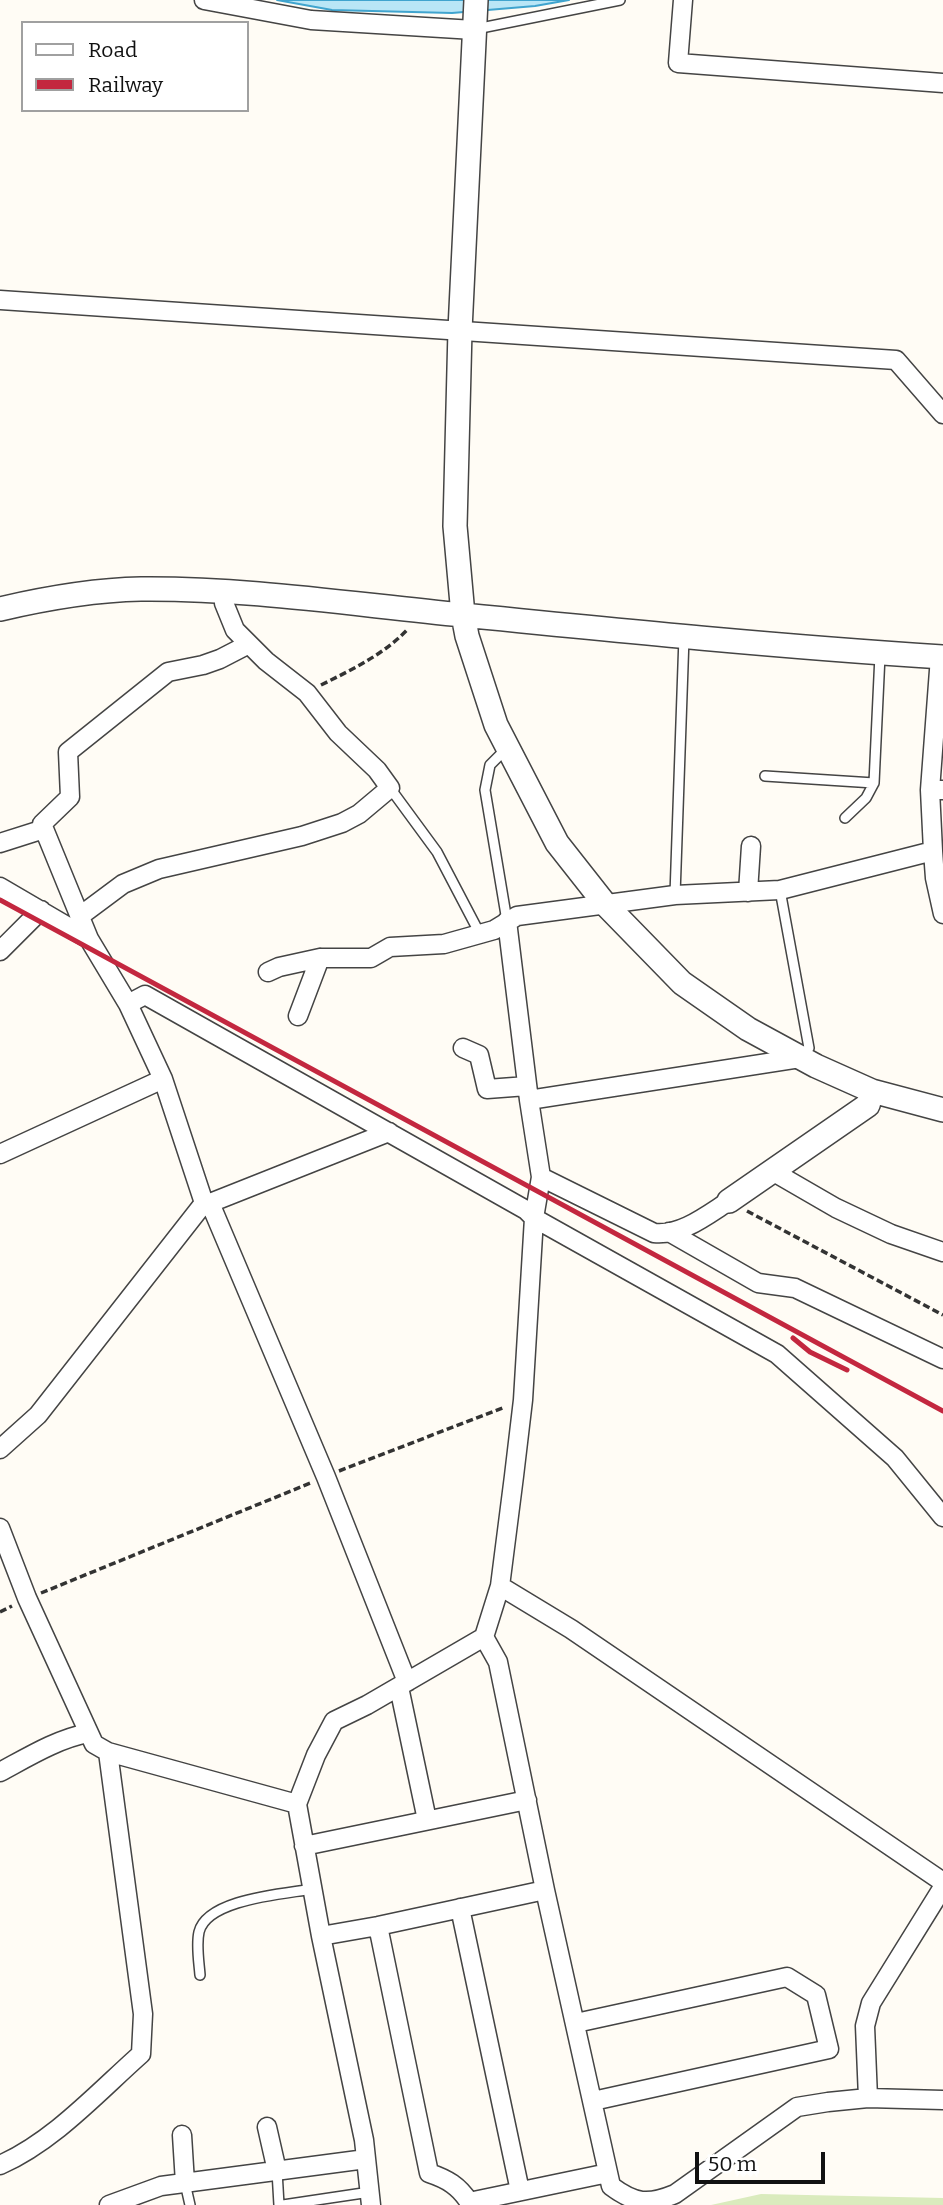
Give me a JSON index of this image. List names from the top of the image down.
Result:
{
  "legend": ["Road", "Railway"],
  "scale_bar": "50 m"
}
